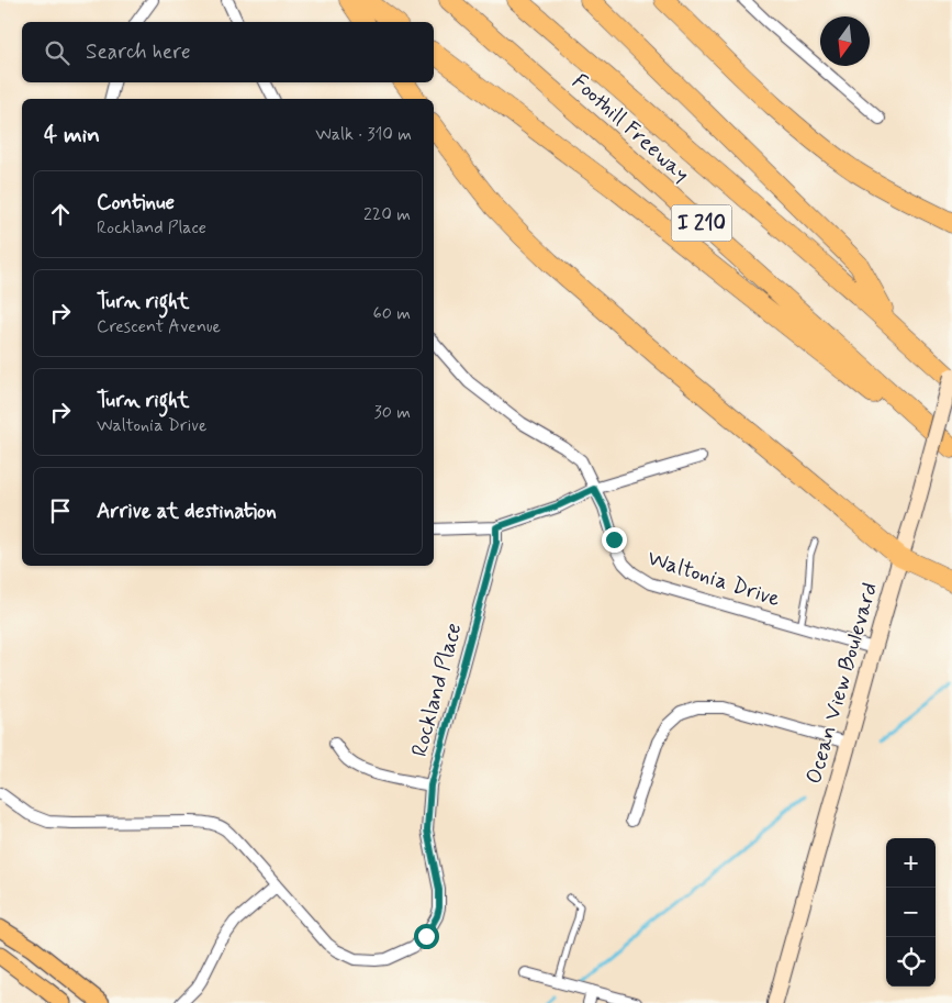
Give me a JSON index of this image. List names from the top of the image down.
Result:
{
  "streets": {
    "highway": ["Foothill Freeway", "I 210"],
    "main road": ["Ocean View Boulevard"],
    "street": ["Waltonia Drive", "Rockland Place"]
  },
  "crossings": [
    ["Foothill Freeway", "Ocean View Boulevard"],
    ["Waltonia Drive", "Ocean View Boulevard"]
  ],
  "north": "bottom",
  "page": {
    "search": "Search here",
    "heading": ["4 min", "Walk · 310 m"],
    "list": [
      ["Continue", "Rockland Place", "220 m"],
      ["Turn right", "Crescent Avenue", "60 m"],
      ["Turn right", "Waltonia Drive", "30 m"],
      "Arrive at destination"
    ],
    "map_buttons": ["+", "−"]
  }
}
